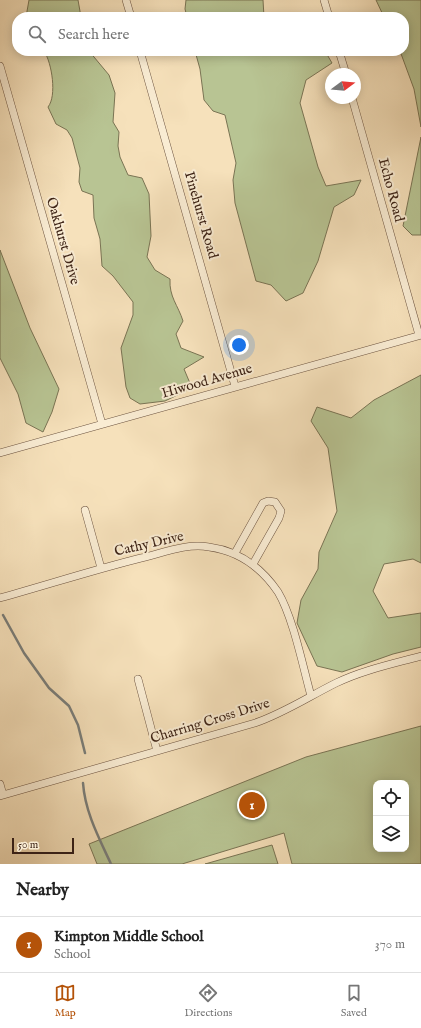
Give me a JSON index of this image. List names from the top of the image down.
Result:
{
  "streets": {
    "street": [
      "Echo Road",
      "Pinehurst Road",
      "Oakhurst Drive",
      "Hiwood Avenue",
      "Cathy Drive",
      "Charring Cross Drive"
    ]
  },
  "crossings": [
    ["Echo Road", "Hiwood Avenue"],
    ["Pinehurst Road", "Hiwood Avenue"],
    ["Oakhurst Drive", "Hiwood Avenue"],
    ["Cathy Drive", "Charring Cross Drive"]
  ],
  "scale_bar": "50 m",
  "north": "right",
  "page": {
    "search": "Search here",
    "pins": "1",
    "scale": "50 m",
    "heading": "Nearby",
    "list": [
      {
        "mark": "1",
        "name": "Kimpton Middle School",
        "note": "School",
        "value": "370 m"
      }
    ],
    "nav": ["Map", "Directions", "Saved"]
  }
}
